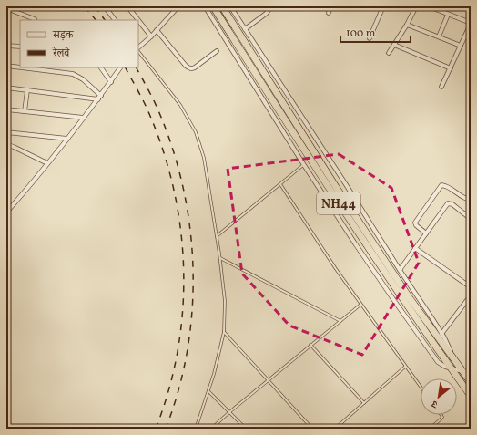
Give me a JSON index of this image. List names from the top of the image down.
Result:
{
  "streets": {
    "highway": ["NH44"]
  },
  "legend": ["सड़क", "रेलवे"],
  "scale_bar": "100 m",
  "north": "bottom left"
}
